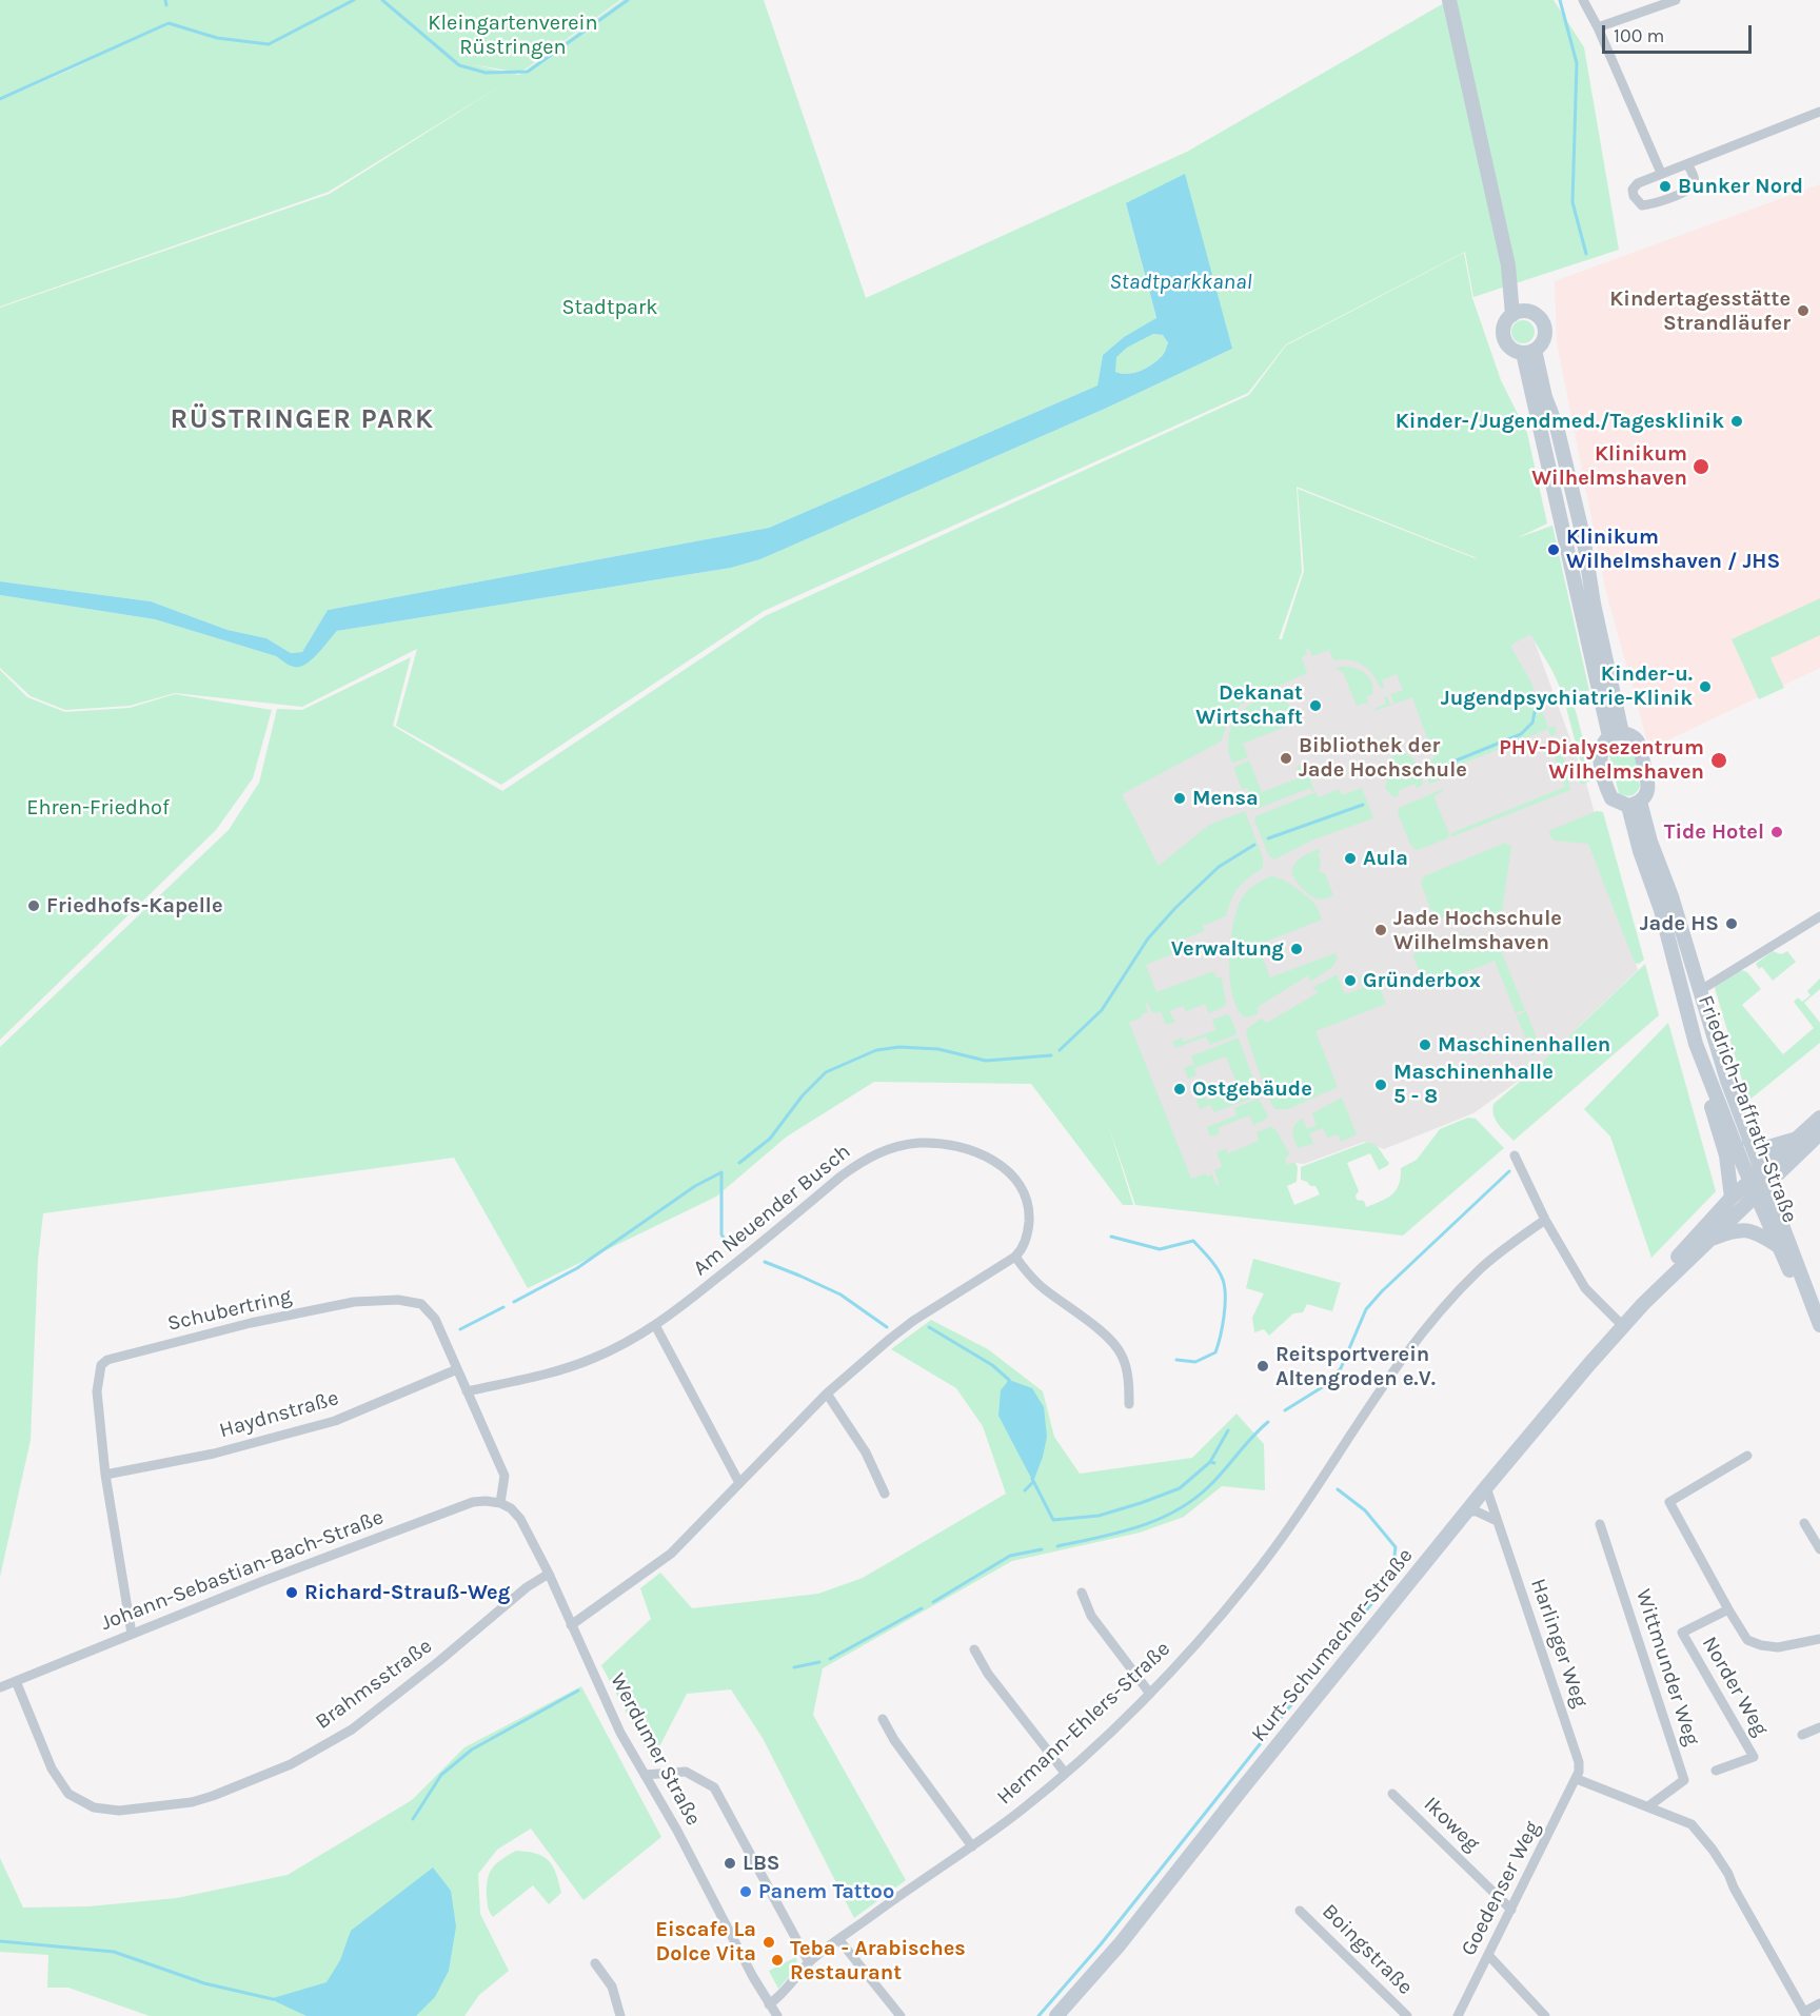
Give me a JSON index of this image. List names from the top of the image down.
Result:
{
  "streets": {
    "main road": ["Friedrich-Paffrath-Straße", "Kurt-Schumacher-Straße"],
    "street": [
      "Am Neuender Busch",
      "Schubertring",
      "Haydnstraße",
      "Johann-Sebastian-Bach-Straße",
      "Harlinger Weg",
      "Wittmunder Weg",
      "Brahmsstraße",
      "Norder Weg",
      "Hermann-Ehlers-Straße",
      "Werdumer Straße",
      "Ikoweg",
      "Goedenser Weg",
      "Boingstraße"
    ]
  },
  "crossings": [
    ["Friedrich-Paffrath-Straße", "Kurt-Schumacher-Straße"],
    ["Am Neuender Busch", "Schubertring"],
    ["Schubertring", "Haydnstraße"],
    ["Schubertring", "Johann-Sebastian-Bach-Straße"],
    ["Schubertring", "Werdumer Straße"],
    ["Johann-Sebastian-Bach-Straße", "Brahmsstraße"],
    ["Johann-Sebastian-Bach-Straße", "Werdumer Straße"],
    ["Harlinger Weg", "Kurt-Schumacher-Straße"],
    ["Harlinger Weg", "Goedenser Weg"],
    ["Brahmsstraße", "Werdumer Straße"],
    ["Hermann-Ehlers-Straße", "Werdumer Straße"],
    ["Ikoweg", "Goedenser Weg"]
  ],
  "districts": ["RÜSTRINGER PARK"],
  "water": ["Stadtparkkanal"],
  "parks": ["Kleingartenverein Rüstringen", "Stadtpark", "Ehren-Friedhof"],
  "places": [
    "Bunker Nord",
    "Kindertagesstätte Strandläufer",
    "Kinder-/Jugendmed./Tagesklinik",
    "Klinikum Wilhelmshaven",
    "Klinikum Wilhelmshaven / JHS",
    "Kinder-u. Jugendpsychiatrie-Klinik",
    "Dekanat Wirtschaft",
    "Bibliothek der Jade Hochschule",
    "PHV-Dialysezentrum Wilhelmshaven",
    "Mensa",
    "Tide Hotel",
    "Aula",
    "Friedhofs-Kapelle",
    "Jade HS",
    "Jade Hochschule Wilhelmshaven",
    "Verwaltung",
    "Gründerbox",
    "Maschinenhallen",
    "Maschinenhalle 5 - 8",
    "Ostgebäude",
    "Reitsportverein Altengroden e.V.",
    "Richard-Strauß-Weg",
    "LBS",
    "Panem Tattoo",
    "Eiscafe La Dolce Vita",
    "Teba - Arabisches Restaurant"
  ],
  "scale_bar": "100 m"
}
